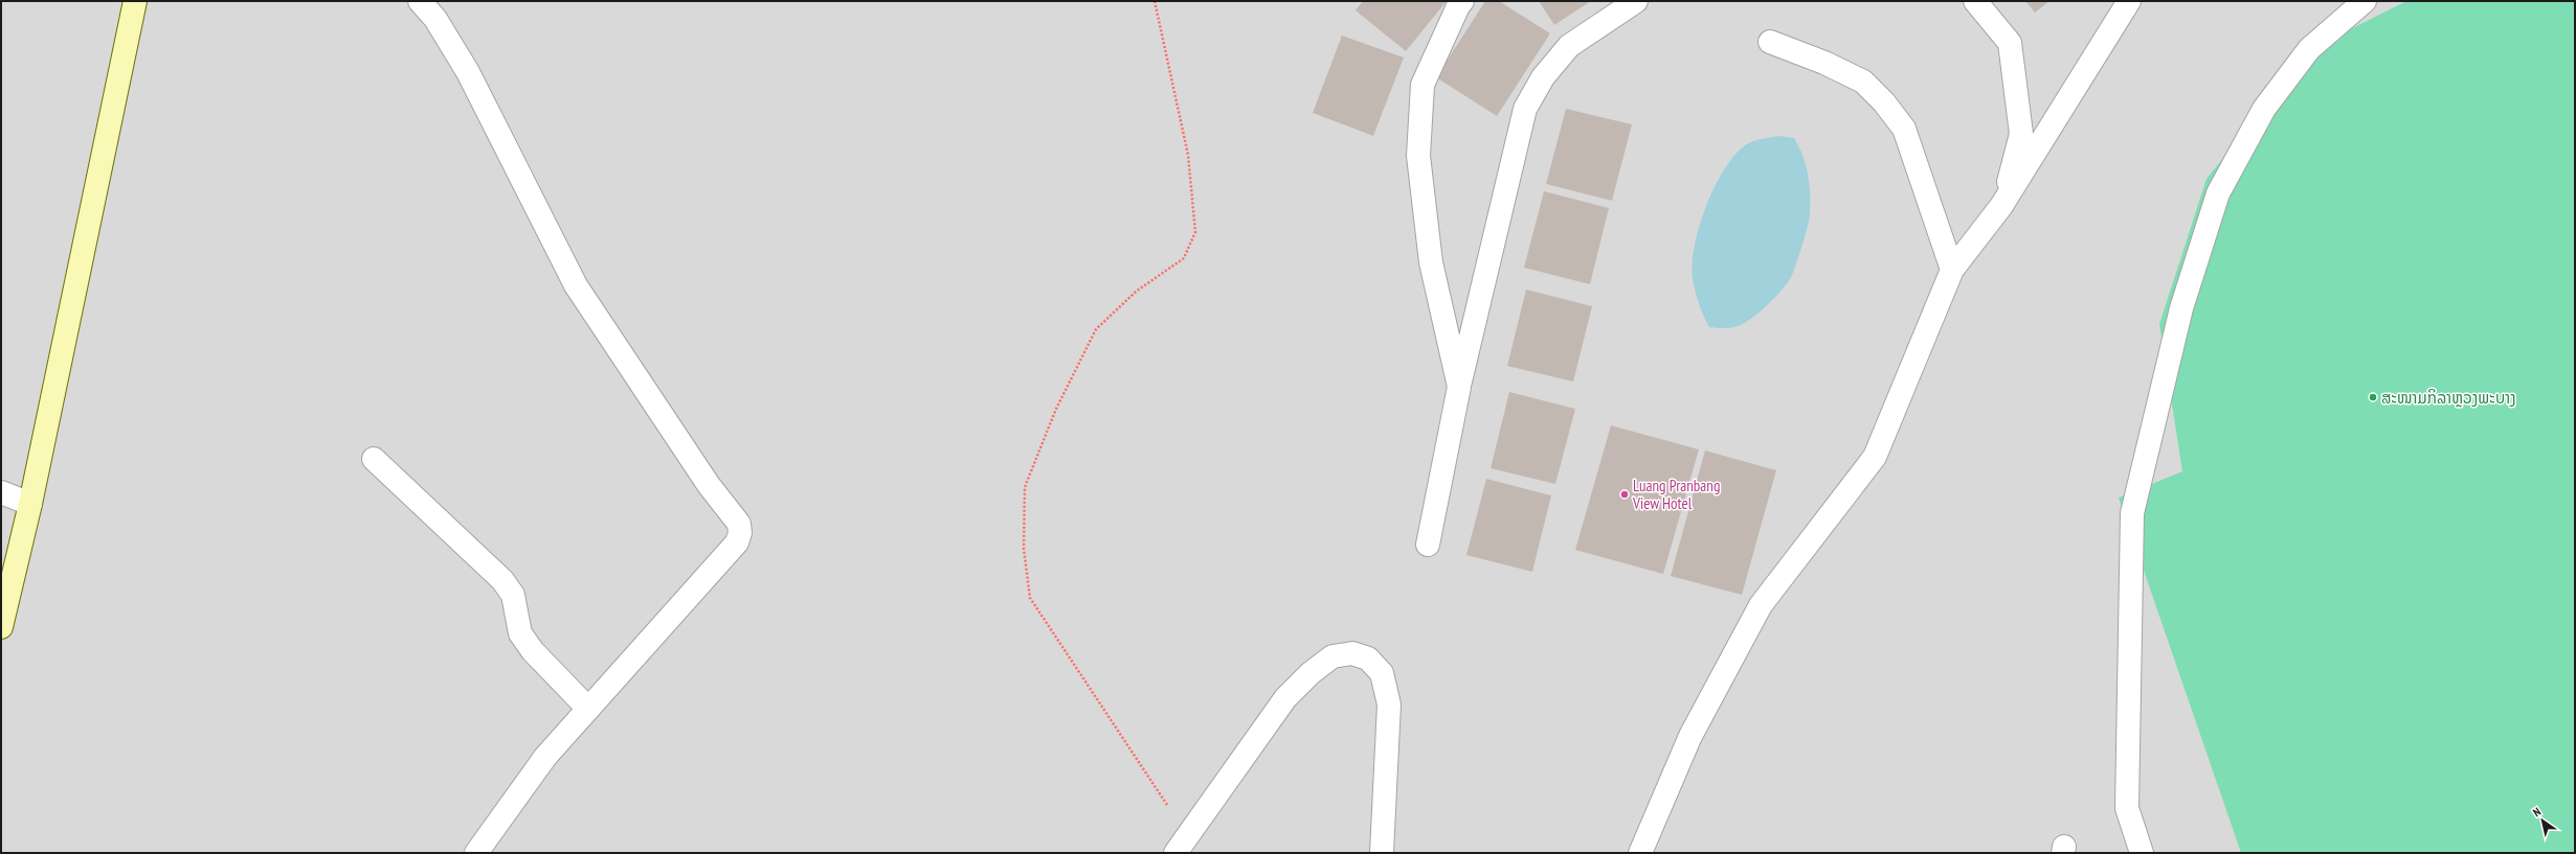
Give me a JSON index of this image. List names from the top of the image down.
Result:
{
  "places": ["ສະໜາມກິລາຫຼວງພະບາງ", "Luang Pranbang View Hotel"],
  "north": "top left"
}
